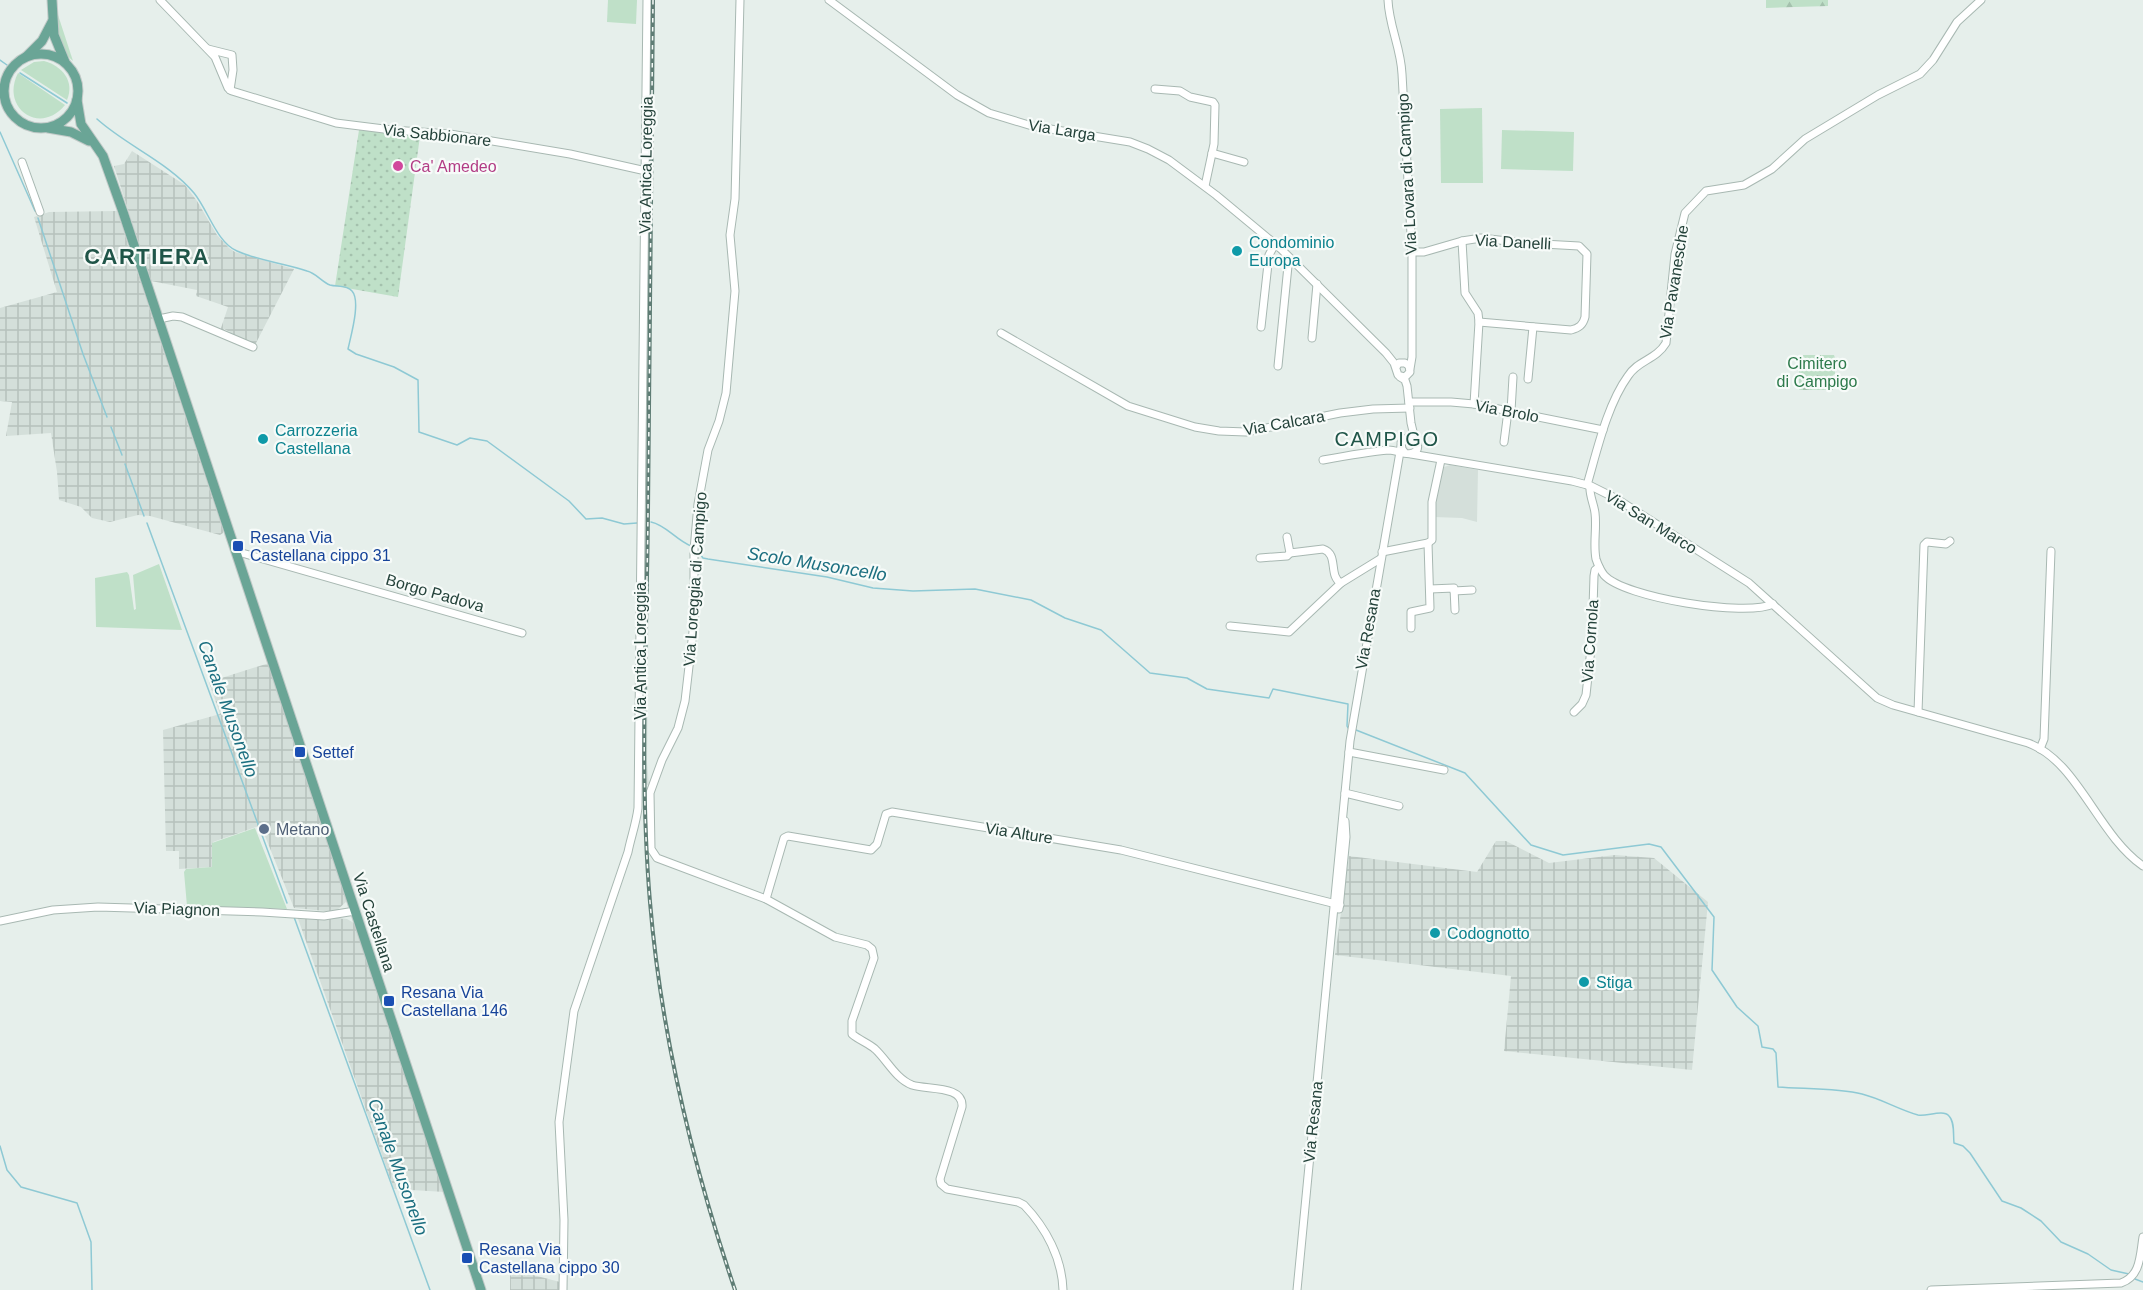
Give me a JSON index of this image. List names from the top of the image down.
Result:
{
  "streets": {
    "main road": ["Via Castellana"],
    "street": [
      "Via Larga",
      "Via Sabbionare",
      "Via Antica Loreggia",
      "Via Lovara di Campigo",
      "Via Danelli",
      "Via Pavanesche",
      "Via Brolo",
      "Via Calcara",
      "Via San Marco",
      "Via Loreggia di Campigo",
      "Borgo Padova",
      "Via Resana",
      "Via Cornola",
      "Via Alture",
      "Via Piagnon"
    ]
  },
  "crossings": [
    ["Via Larga", "Via Lovara di Campigo"],
    ["Via Sabbionare", "Via Antica Loreggia"],
    ["Via Lovara di Campigo", "Via Danelli"],
    ["Via Lovara di Campigo", "Via Brolo"],
    ["Via Lovara di Campigo", "Via Calcara"],
    ["Via Lovara di Campigo", "Via San Marco"],
    ["Via Lovara di Campigo", "Via Resana"],
    ["Via Pavanesche", "Via Brolo"],
    ["Via Pavanesche", "Via San Marco"],
    ["Via Pavanesche", "Via Cornola"],
    ["Via Brolo", "Via Calcara"],
    ["Via San Marco", "Via Resana"],
    ["Via San Marco", "Via Cornola"],
    ["Via Loreggia di Campigo", "Via Alture"],
    ["Borgo Padova", "Via Castellana"],
    ["Via Resana", "Via Alture"],
    ["Via Piagnon", "Via Castellana"]
  ],
  "districts": ["CARTIERA", "CAMPIGO"],
  "water": ["Scolo Musoncello", "Canale Musonello"],
  "parks": ["Cimitero di Campigo"],
  "places": {
    "other": [
      "Ca' Amedeo",
      "Condominio Europa",
      "Carrozzeria Castellana",
      "Metano",
      "Codognotto",
      "Stiga"
    ],
    "transit": [
      "Resana Via Castellana cippo 31",
      "Settef",
      "Resana Via Castellana 146",
      "Resana Via Castellana cippo 30"
    ]
  }
}
